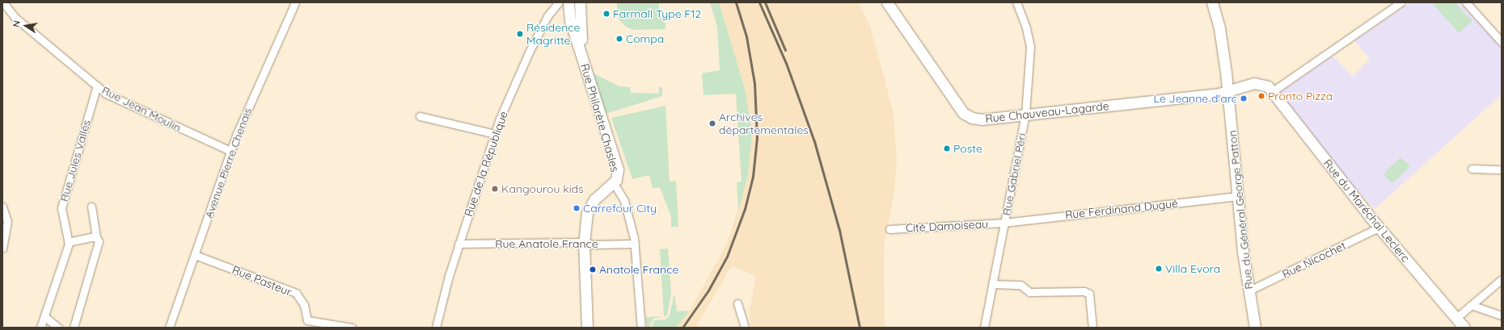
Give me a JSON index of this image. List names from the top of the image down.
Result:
{
  "streets": {
    "main road": [
      "Rue Chauveau-Lagarde",
      "Rue Philarète Chasles",
      "Rue du Général George Patton",
      "Rue du Maréchal Leclerc"
    ],
    "street": [
      "Rue Jean Moulin",
      "Rue Jules Vallès",
      "Avenue Pierre Chenais",
      "Rue de la République",
      "Rue Gabriel Péri",
      "Rue Ferdinand Dugué",
      "Cité Damoiseau",
      "Rue Anatole France",
      "Rue Nicochet",
      "Rue Pasteur"
    ]
  },
  "crossings": [
    ["Rue Jean Moulin", "Rue Jules Vallès"],
    ["Rue Jean Moulin", "Avenue Pierre Chenais"],
    ["Rue Chauveau-Lagarde", "Rue Gabriel Péri"],
    ["Rue Chauveau-Lagarde", "Rue du Général George Patton"],
    ["Rue Philarète Chasles", "Rue Anatole France"],
    ["Avenue Pierre Chenais", "Rue Pasteur"],
    ["Rue de la République", "Rue Anatole France"],
    ["Rue Gabriel Péri", "Rue Ferdinand Dugué"],
    ["Rue Gabriel Péri", "Cité Damoiseau"],
    ["Rue Ferdinand Dugué", "Rue du Général George Patton"],
    ["Rue Ferdinand Dugué", "Cité Damoiseau"],
    ["Rue du Général George Patton", "Rue Nicochet"],
    ["Rue du Maréchal Leclerc", "Rue Nicochet"]
  ],
  "places": [
    "Farmall Type F12",
    "Résidence Magritte",
    "Compa",
    "Pronto Pizza",
    "Le Jeanne d'arc",
    "Archives départementales",
    "Poste",
    "Kangourou kids",
    "Carrefour City",
    "Villa Evora",
    "Anatole France"
  ],
  "north": "left"
}
